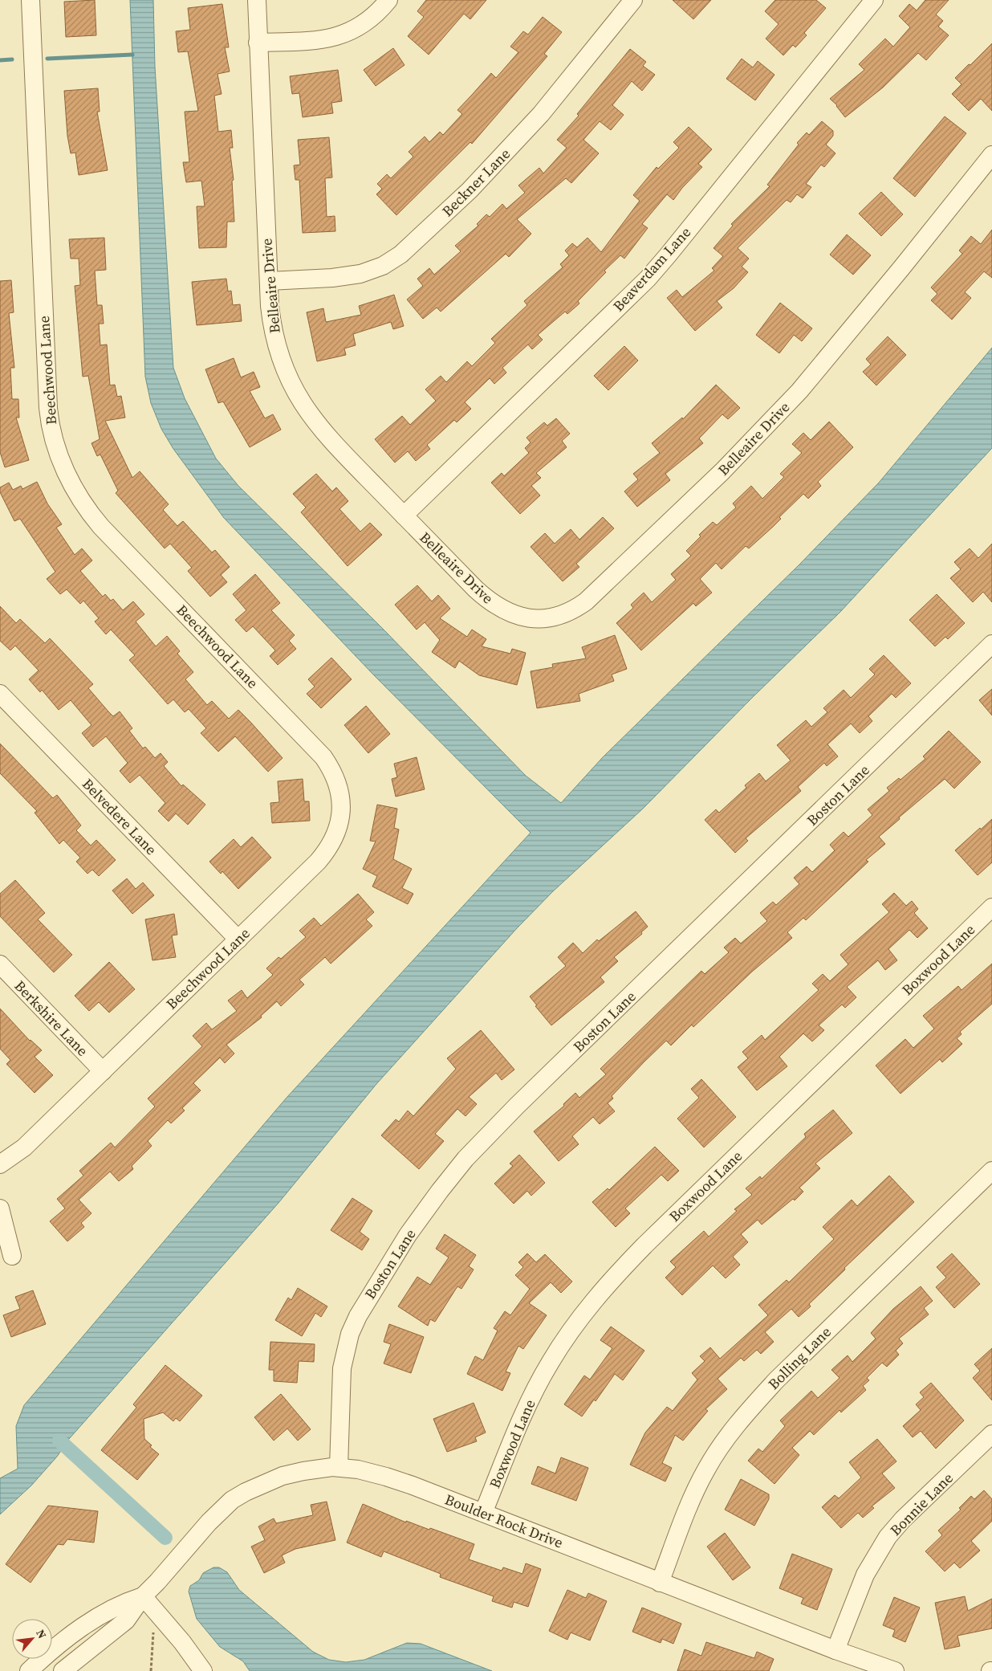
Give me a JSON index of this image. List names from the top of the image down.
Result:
{
  "streets": {
    "street": [
      "Beckner Lane",
      "Beaverdam Lane",
      "Belleaire Drive",
      "Beechwood Lane",
      "Boston Lane",
      "Belvedere Lane",
      "Boxwood Lane",
      "Berkshire Lane",
      "Bolling Lane",
      "Bonnie Lane",
      "Boulder Rock Drive"
    ]
  },
  "crossings": [
    ["Beckner Lane", "Belleaire Drive"],
    ["Beaverdam Lane", "Belleaire Drive"],
    ["Beechwood Lane", "Belvedere Lane"],
    ["Beechwood Lane", "Berkshire Lane"],
    ["Boston Lane", "Boulder Rock Drive"],
    ["Boxwood Lane", "Boulder Rock Drive"],
    ["Bolling Lane", "Boulder Rock Drive"],
    ["Bonnie Lane", "Boulder Rock Drive"]
  ],
  "north": "top right"
}
